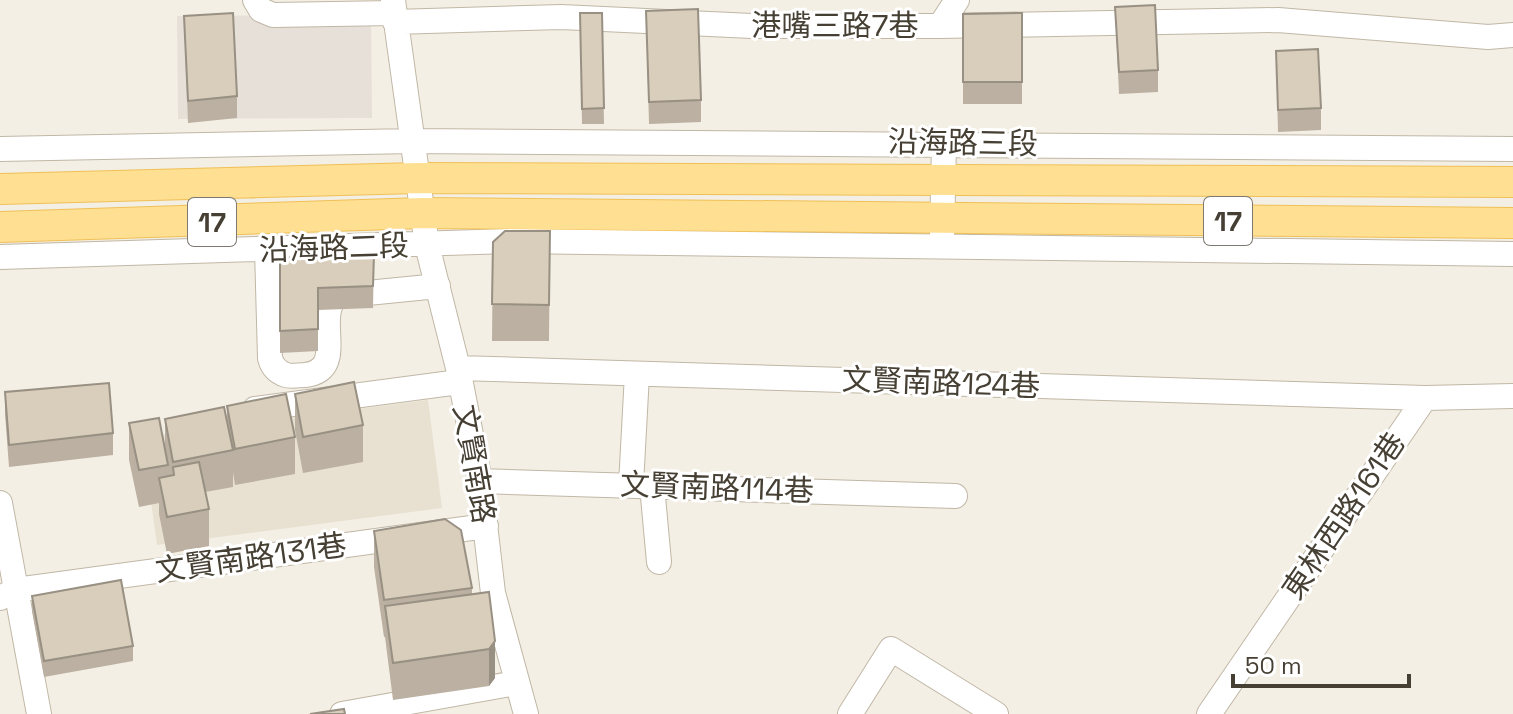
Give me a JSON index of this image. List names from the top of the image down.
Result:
{
  "streets": {
    "main road": ["沿海路三段", "17", "沿海路二段"],
    "street": [
      "港嘴三路7巷",
      "文賢南路124巷",
      "文賢南路",
      "文賢南路114巷",
      "東林西路161巷",
      "文賢南路131巷"
    ]
  },
  "crossings": [
    ["沿海路三段", "17"],
    ["沿海路三段", "文賢南路"],
    ["17", "沿海路二段"],
    ["17", "文賢南路"],
    ["沿海路二段", "文賢南路"],
    ["文賢南路124巷", "文賢南路"],
    ["文賢南路124巷", "東林西路161巷"],
    ["文賢南路", "文賢南路114巷"],
    ["文賢南路", "文賢南路131巷"]
  ],
  "scale_bar": "50 m"
}
